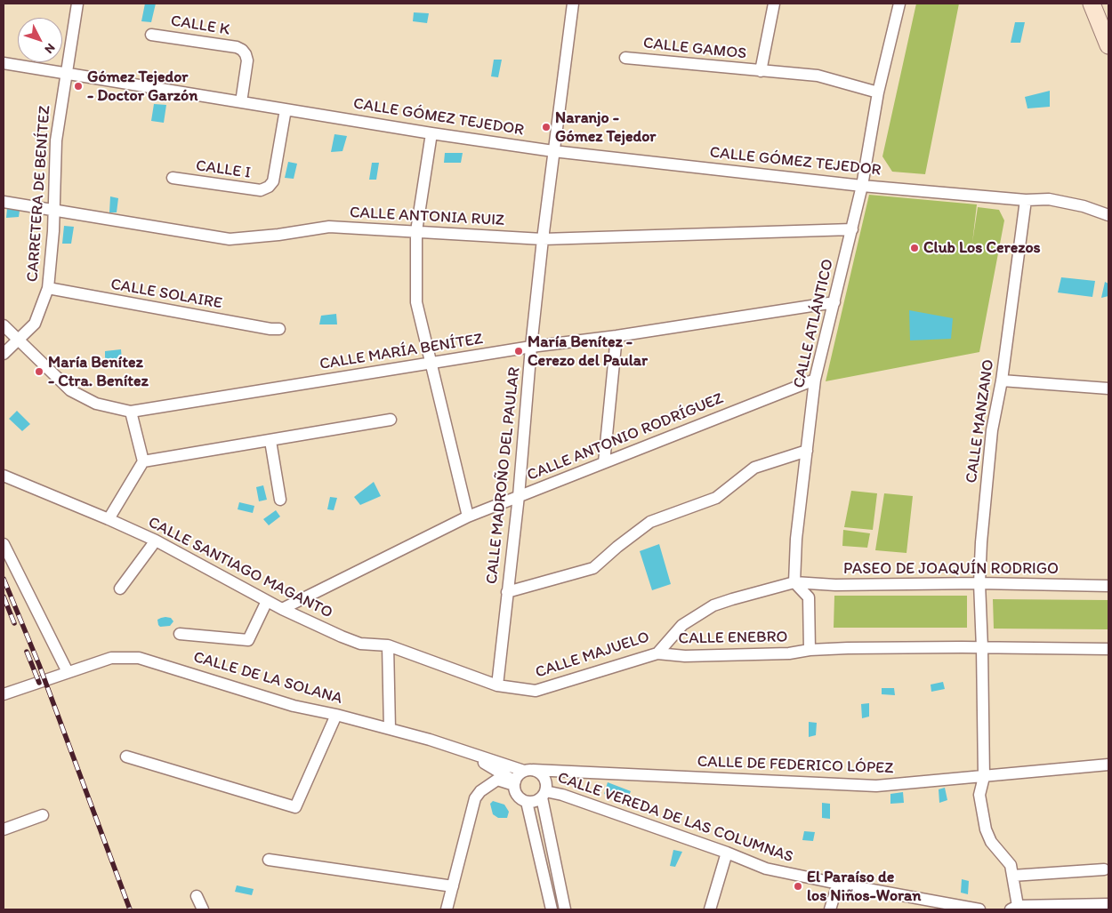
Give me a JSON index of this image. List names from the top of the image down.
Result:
{
  "streets": {
    "street": [
      "CALLE K",
      "CALLE GAMOS",
      "CALLE GÓMEZ TEJEDOR",
      "CALLE I",
      "CARRETERA DE BENÍTEZ",
      "CALLE ANTONIA RUIZ",
      "CALLE SOLAIRE",
      "CALLE ATLÁNTICO",
      "CALLE MARÍA BENÍTEZ",
      "CALLE MANZANO",
      "CALLE ANTONIO RODRÍGUEZ",
      "CALLE MADROÑO DEL PAULAR",
      "CALLE SANTIAGO MAGANTO",
      "PASEO DE JOAQUÍN RODRIGO",
      "CALLE ENEBRO",
      "CALLE MAJUELO",
      "CALLE DE LA SOLANA",
      "CALLE DE FEDERICO LÓPEZ",
      "CALLE VEREDA DE LAS COLUMNAS"
    ]
  },
  "crossings": [
    ["CALLE K", "CALLE GÓMEZ TEJEDOR"],
    ["CALLE GAMOS", "CALLE ATLÁNTICO"],
    ["CALLE GÓMEZ TEJEDOR", "CALLE I"],
    ["CALLE GÓMEZ TEJEDOR", "CARRETERA DE BENÍTEZ"],
    ["CALLE GÓMEZ TEJEDOR", "CALLE ATLÁNTICO"],
    ["CALLE GÓMEZ TEJEDOR", "CALLE MANZANO"],
    ["CALLE GÓMEZ TEJEDOR", "CALLE MADROÑO DEL PAULAR"],
    ["CARRETERA DE BENÍTEZ", "CALLE ANTONIA RUIZ"],
    ["CARRETERA DE BENÍTEZ", "CALLE SOLAIRE"],
    ["CARRETERA DE BENÍTEZ", "CALLE MARÍA BENÍTEZ"],
    ["CALLE ANTONIA RUIZ", "CALLE ATLÁNTICO"],
    ["CALLE ANTONIA RUIZ", "CALLE MADROÑO DEL PAULAR"],
    ["CALLE ATLÁNTICO", "CALLE MARÍA BENÍTEZ"],
    ["CALLE ATLÁNTICO", "CALLE ANTONIO RODRÍGUEZ"],
    ["CALLE ATLÁNTICO", "PASEO DE JOAQUÍN RODRIGO"],
    ["CALLE ATLÁNTICO", "CALLE MAJUELO"],
    ["CALLE MARÍA BENÍTEZ", "CALLE MADROÑO DEL PAULAR"],
    ["CALLE MANZANO", "PASEO DE JOAQUÍN RODRIGO"],
    ["CALLE MANZANO", "CALLE DE FEDERICO LÓPEZ"],
    ["CALLE ANTONIO RODRÍGUEZ", "CALLE MADROÑO DEL PAULAR"],
    ["CALLE ANTONIO RODRÍGUEZ", "CALLE SANTIAGO MAGANTO"],
    ["CALLE MADROÑO DEL PAULAR", "CALLE MAJUELO"],
    ["CALLE SANTIAGO MAGANTO", "CALLE MAJUELO"],
    ["PASEO DE JOAQUÍN RODRIGO", "CALLE MAJUELO"],
    ["CALLE ENEBRO", "CALLE MAJUELO"],
    ["CALLE DE LA SOLANA", "CALLE DE FEDERICO LÓPEZ"],
    ["CALLE DE LA SOLANA", "CALLE VEREDA DE LAS COLUMNAS"],
    ["CALLE DE FEDERICO LÓPEZ", "CALLE VEREDA DE LAS COLUMNAS"]
  ],
  "places": [
    "Gómez Tejedor - Doctor Garzón",
    "Naranjo - Gómez Tejedor",
    "Club Los Cerezos",
    "María Benítez - Cerezo del Paular",
    "María Benítez - Ctra. Benítez",
    "El Paraíso de los Niños-Woran"
  ],
  "north": "bottom right"
}
